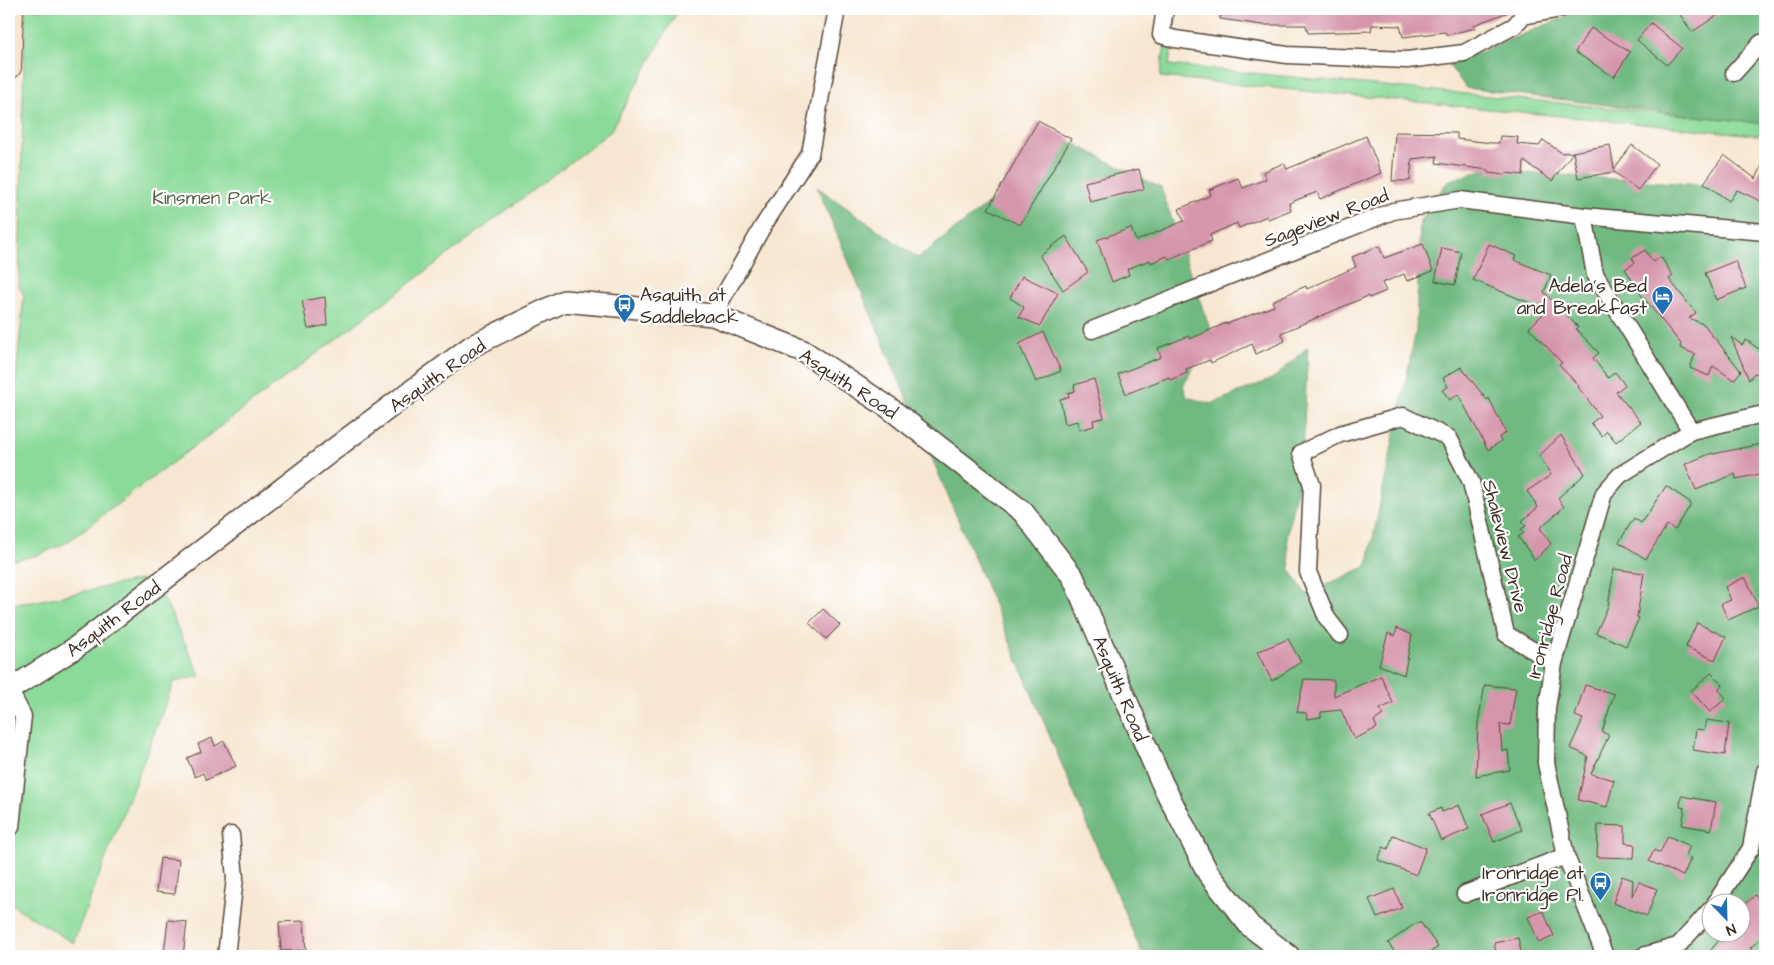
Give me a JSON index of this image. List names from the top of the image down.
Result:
{
  "streets": {
    "street": [
      "Sageview Road",
      "Asquith Road",
      "Shaleview Drive",
      "Ironridge Road"
    ]
  },
  "crossings": [
    ["Shaleview Drive", "Ironridge Road"]
  ],
  "parks": ["Kinsmen Park"],
  "places": {
    "hotel": ["Adela's Bed and Breakfast"],
    "bus stop": ["Asquith at Saddleback", "Ironridge at Ironridge Pl."]
  },
  "north": "bottom right"
}
